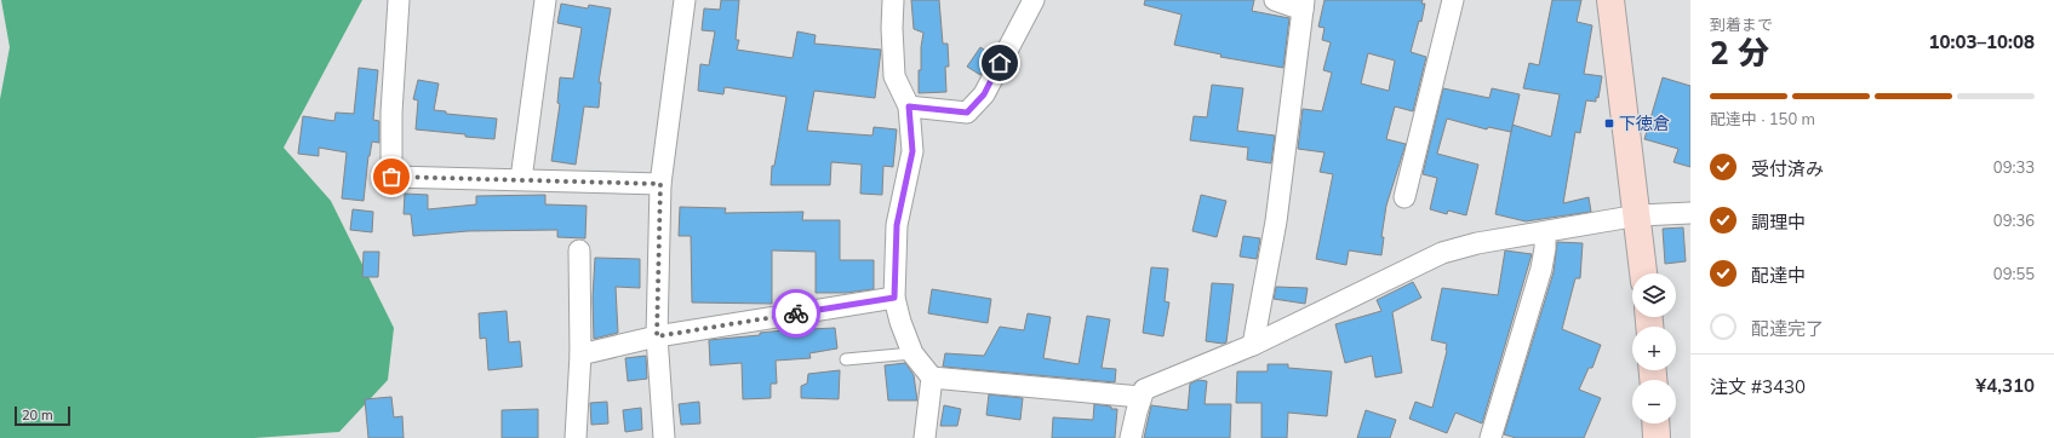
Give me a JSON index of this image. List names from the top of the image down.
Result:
{
  "places": {
    "transit": ["下徳倉"]
  },
  "scale_bar": "20 m",
  "page": {
    "heading": ["2 分", "到着まで", "10:03–10:08"],
    "panel": ["注文 #3430", "¥4,310"],
    "bar": "配達中 · 150 m",
    "list": [
      ["受付済み", "09:33"],
      ["調理中", "09:36"],
      ["配達中", "09:55"],
      "配達完了"
    ],
    "map_buttons": ["+", "−"],
    "scale": "20 m"
  }
}
